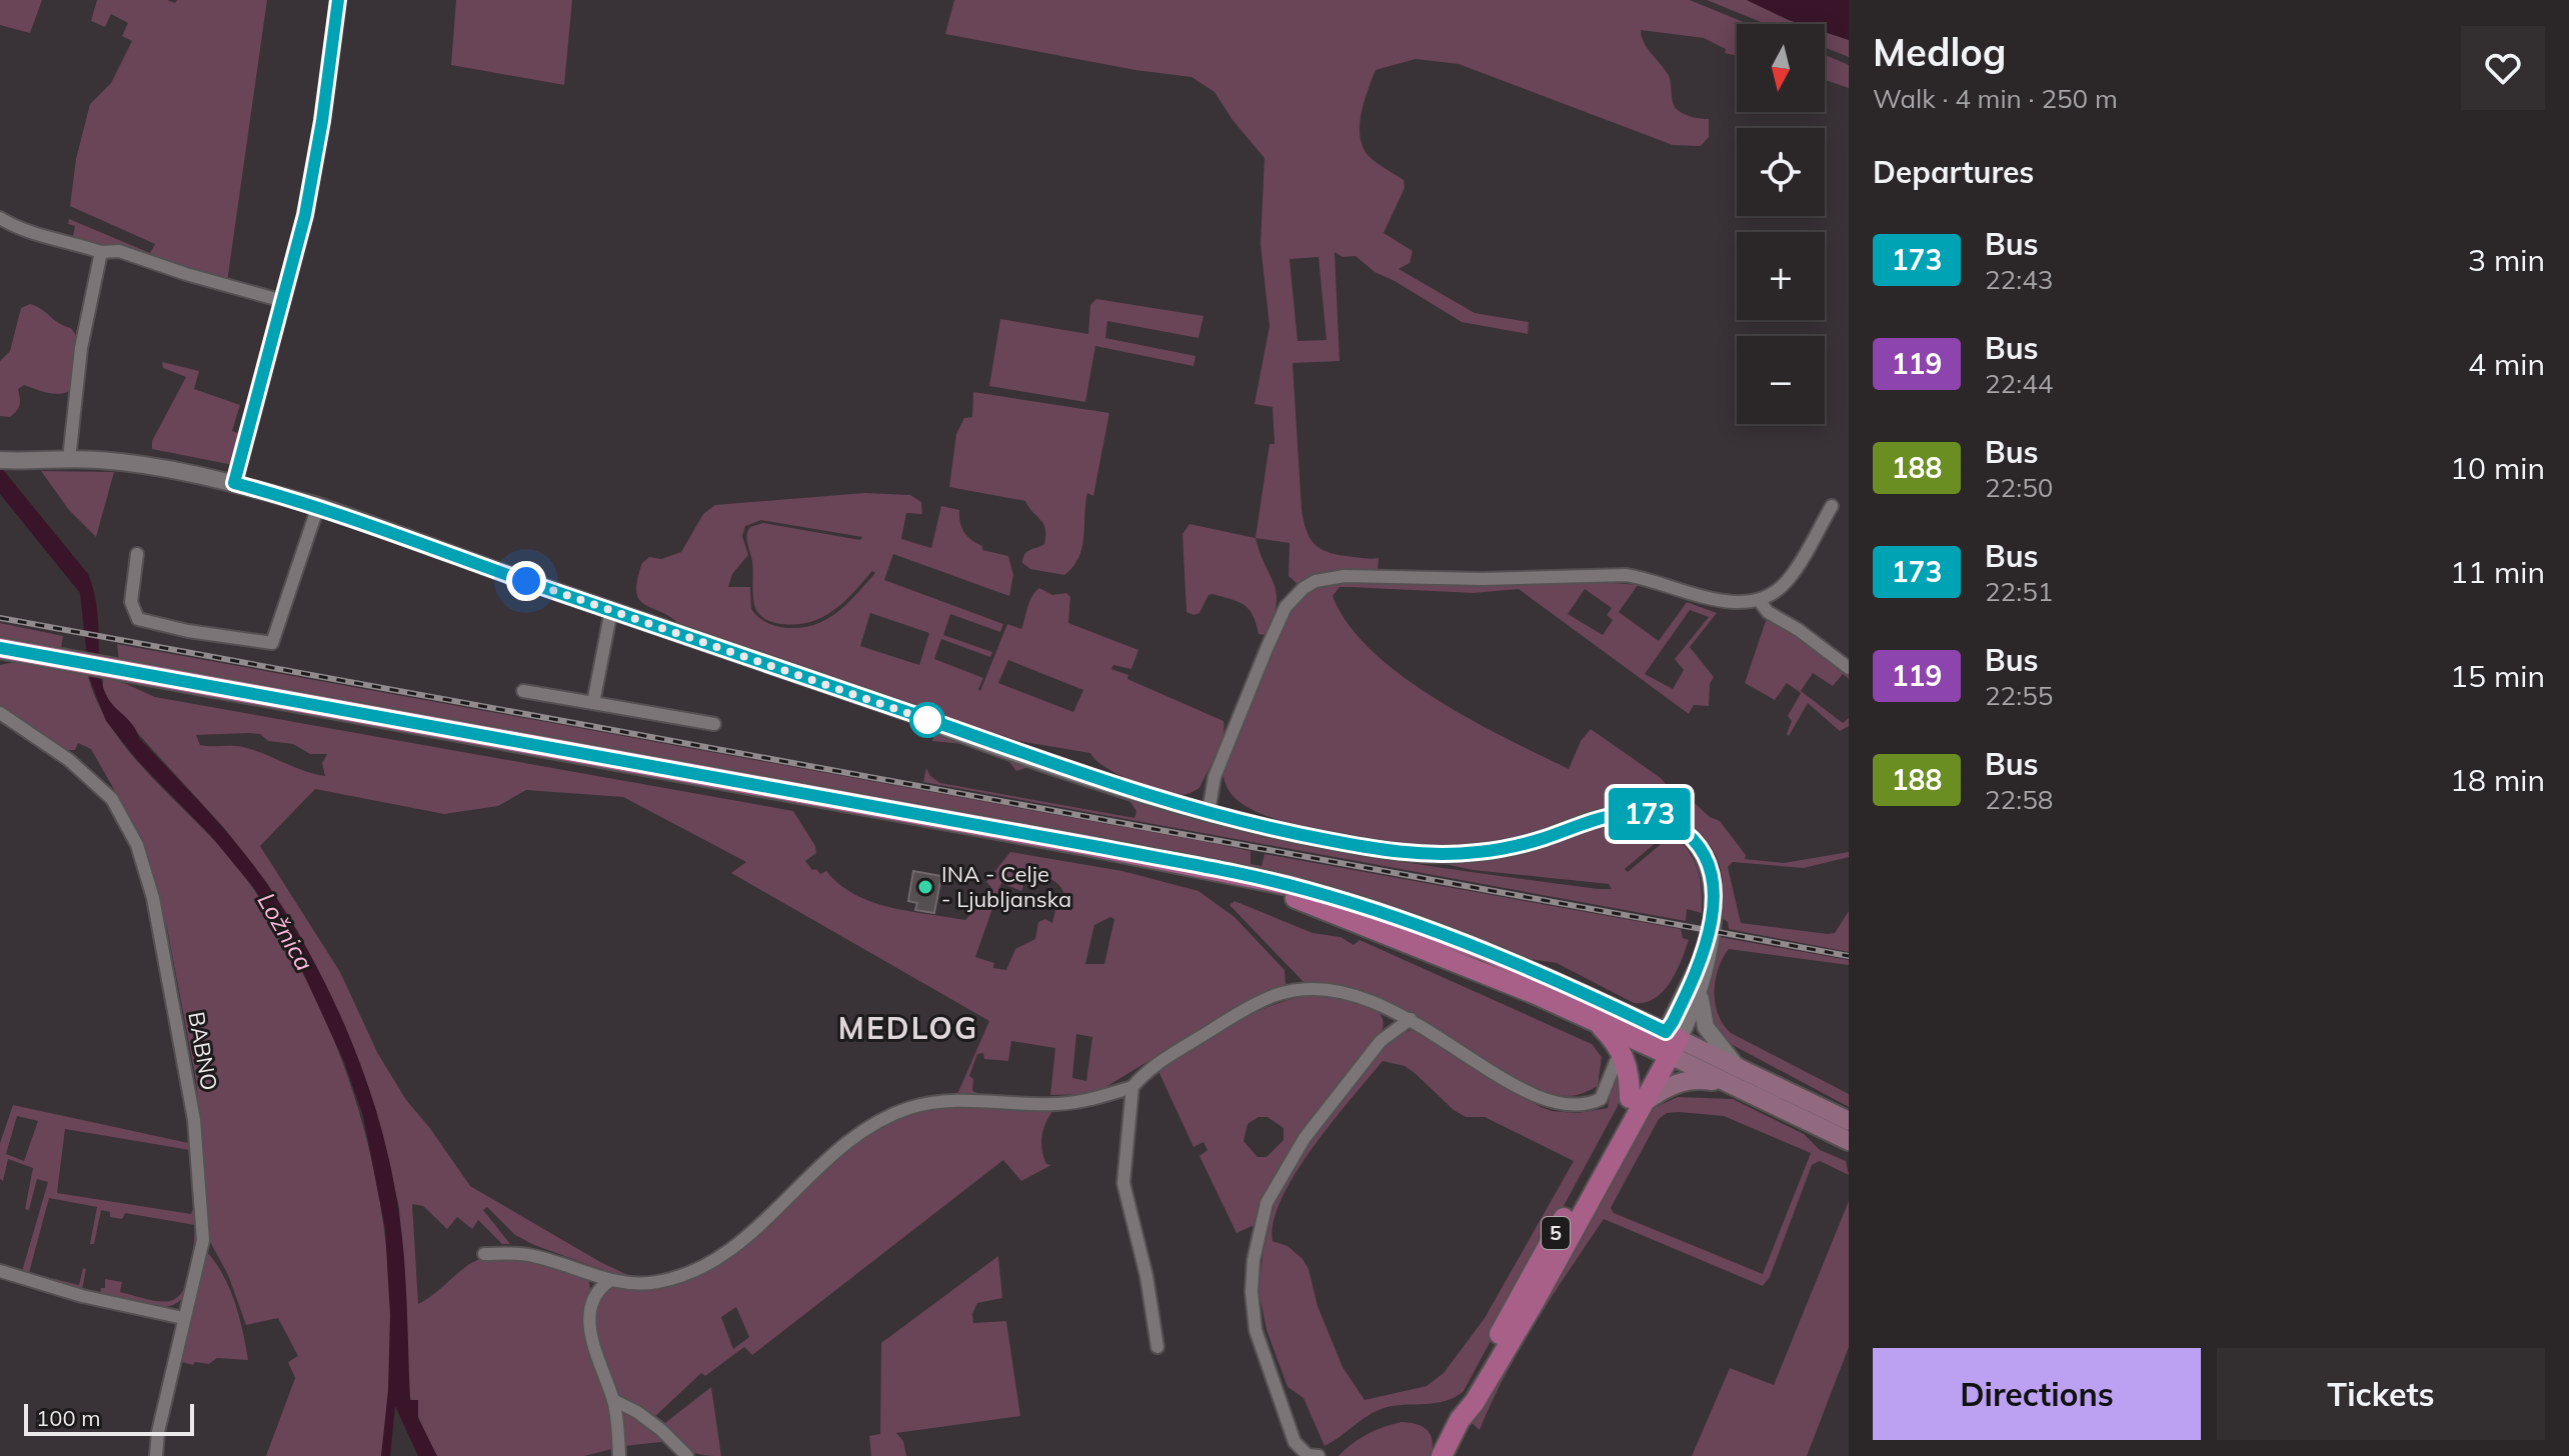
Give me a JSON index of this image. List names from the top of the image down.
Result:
{
  "streets": {
    "main road": ["5"],
    "street": ["BABNO"]
  },
  "districts": ["MEDLOG"],
  "water": ["Ložnica"],
  "places": ["INA - Celje - Ljubljanska"],
  "lines": ["bus line 173"],
  "scale_bar": "100 m",
  "north": "bottom",
  "page": {
    "on_map": "173",
    "heading": [
      ["Medlog", "Walk · 4 min · 250 m"],
      "Departures"
    ],
    "map_buttons": ["+", "−"],
    "list": [
      {
        "mark": "173",
        "name": "Bus",
        "note": "22:43",
        "value": "3 min"
      },
      {
        "mark": "119",
        "name": "Bus",
        "note": "22:44",
        "value": "4 min"
      },
      {
        "mark": "188",
        "name": "Bus",
        "note": "22:50",
        "value": "10 min"
      },
      {
        "mark": "173",
        "name": "Bus",
        "note": "22:51",
        "value": "11 min"
      },
      {
        "mark": "119",
        "name": "Bus",
        "note": "22:55",
        "value": "15 min"
      },
      {
        "mark": "188",
        "name": "Bus",
        "note": "22:58",
        "value": "18 min"
      }
    ],
    "buttons": ["Directions", "Tickets"],
    "scale": "100 m"
  }
}
